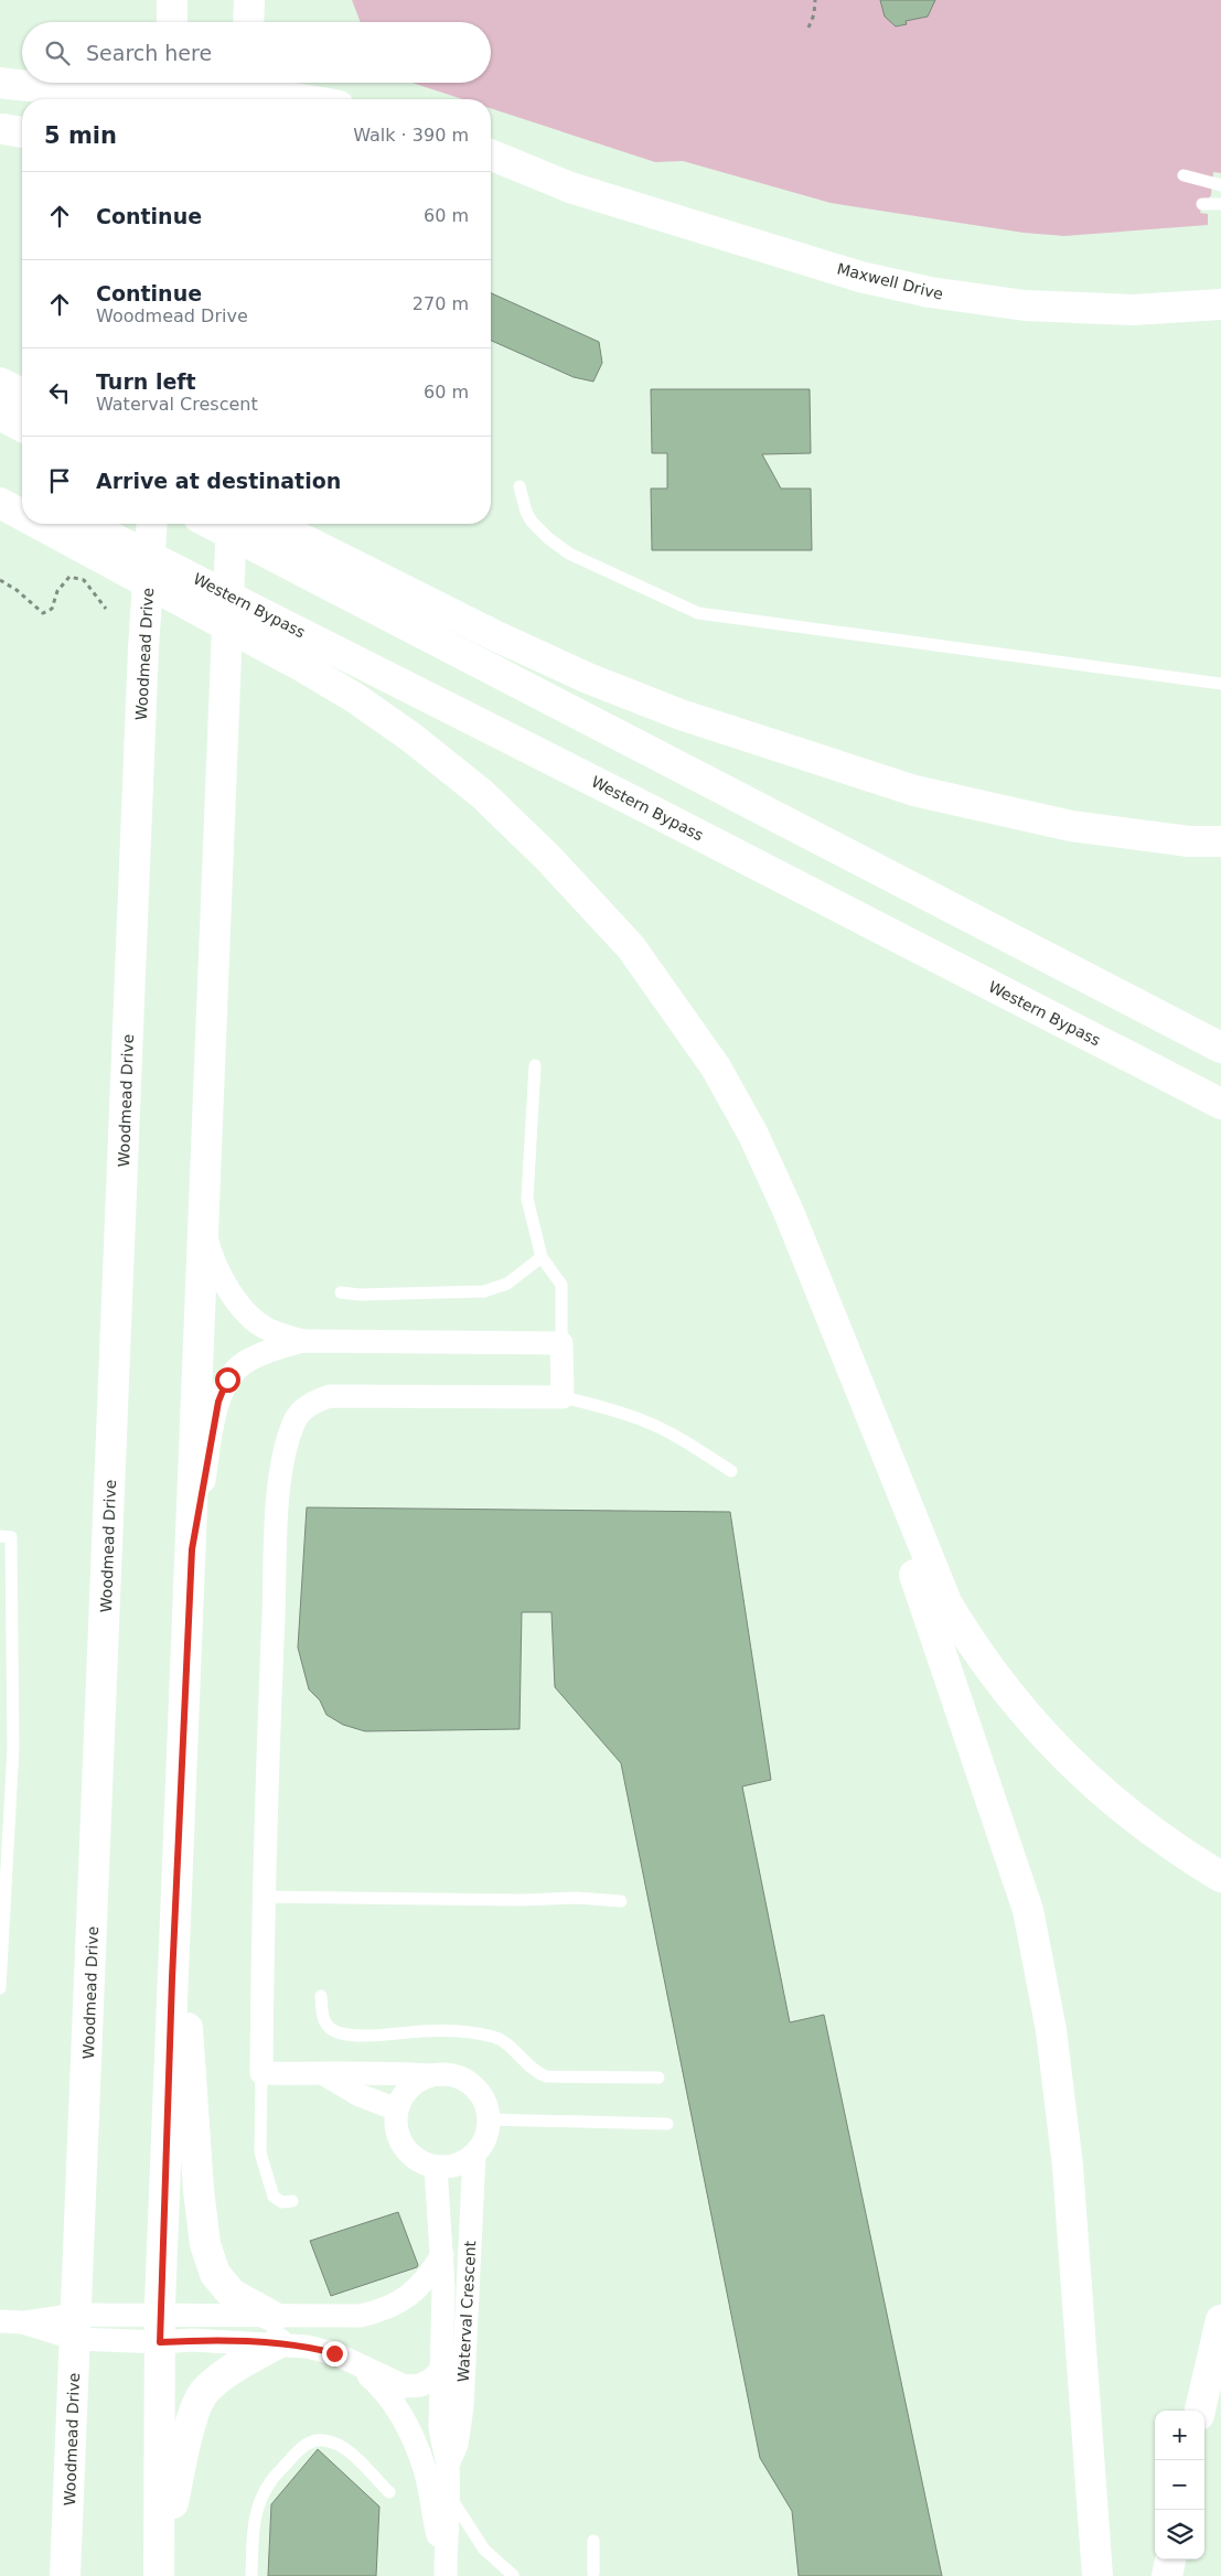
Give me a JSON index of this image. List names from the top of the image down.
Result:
{
  "streets": {
    "main road": ["Maxwell Drive", "Western Bypass", "Woodmead Drive"],
    "street": ["Waterval Crescent"]
  },
  "crossings": [
    ["Woodmead Drive", "Waterval Crescent"]
  ],
  "page": {
    "search": "Search here",
    "heading": ["5 min", "Walk · 390 m"],
    "list": [
      ["Continue", "60 m"],
      ["Continue", "Woodmead Drive", "270 m"],
      ["Turn left", "Waterval Crescent", "60 m"],
      "Arrive at destination"
    ],
    "map_buttons": ["+", "−"]
  }
}
